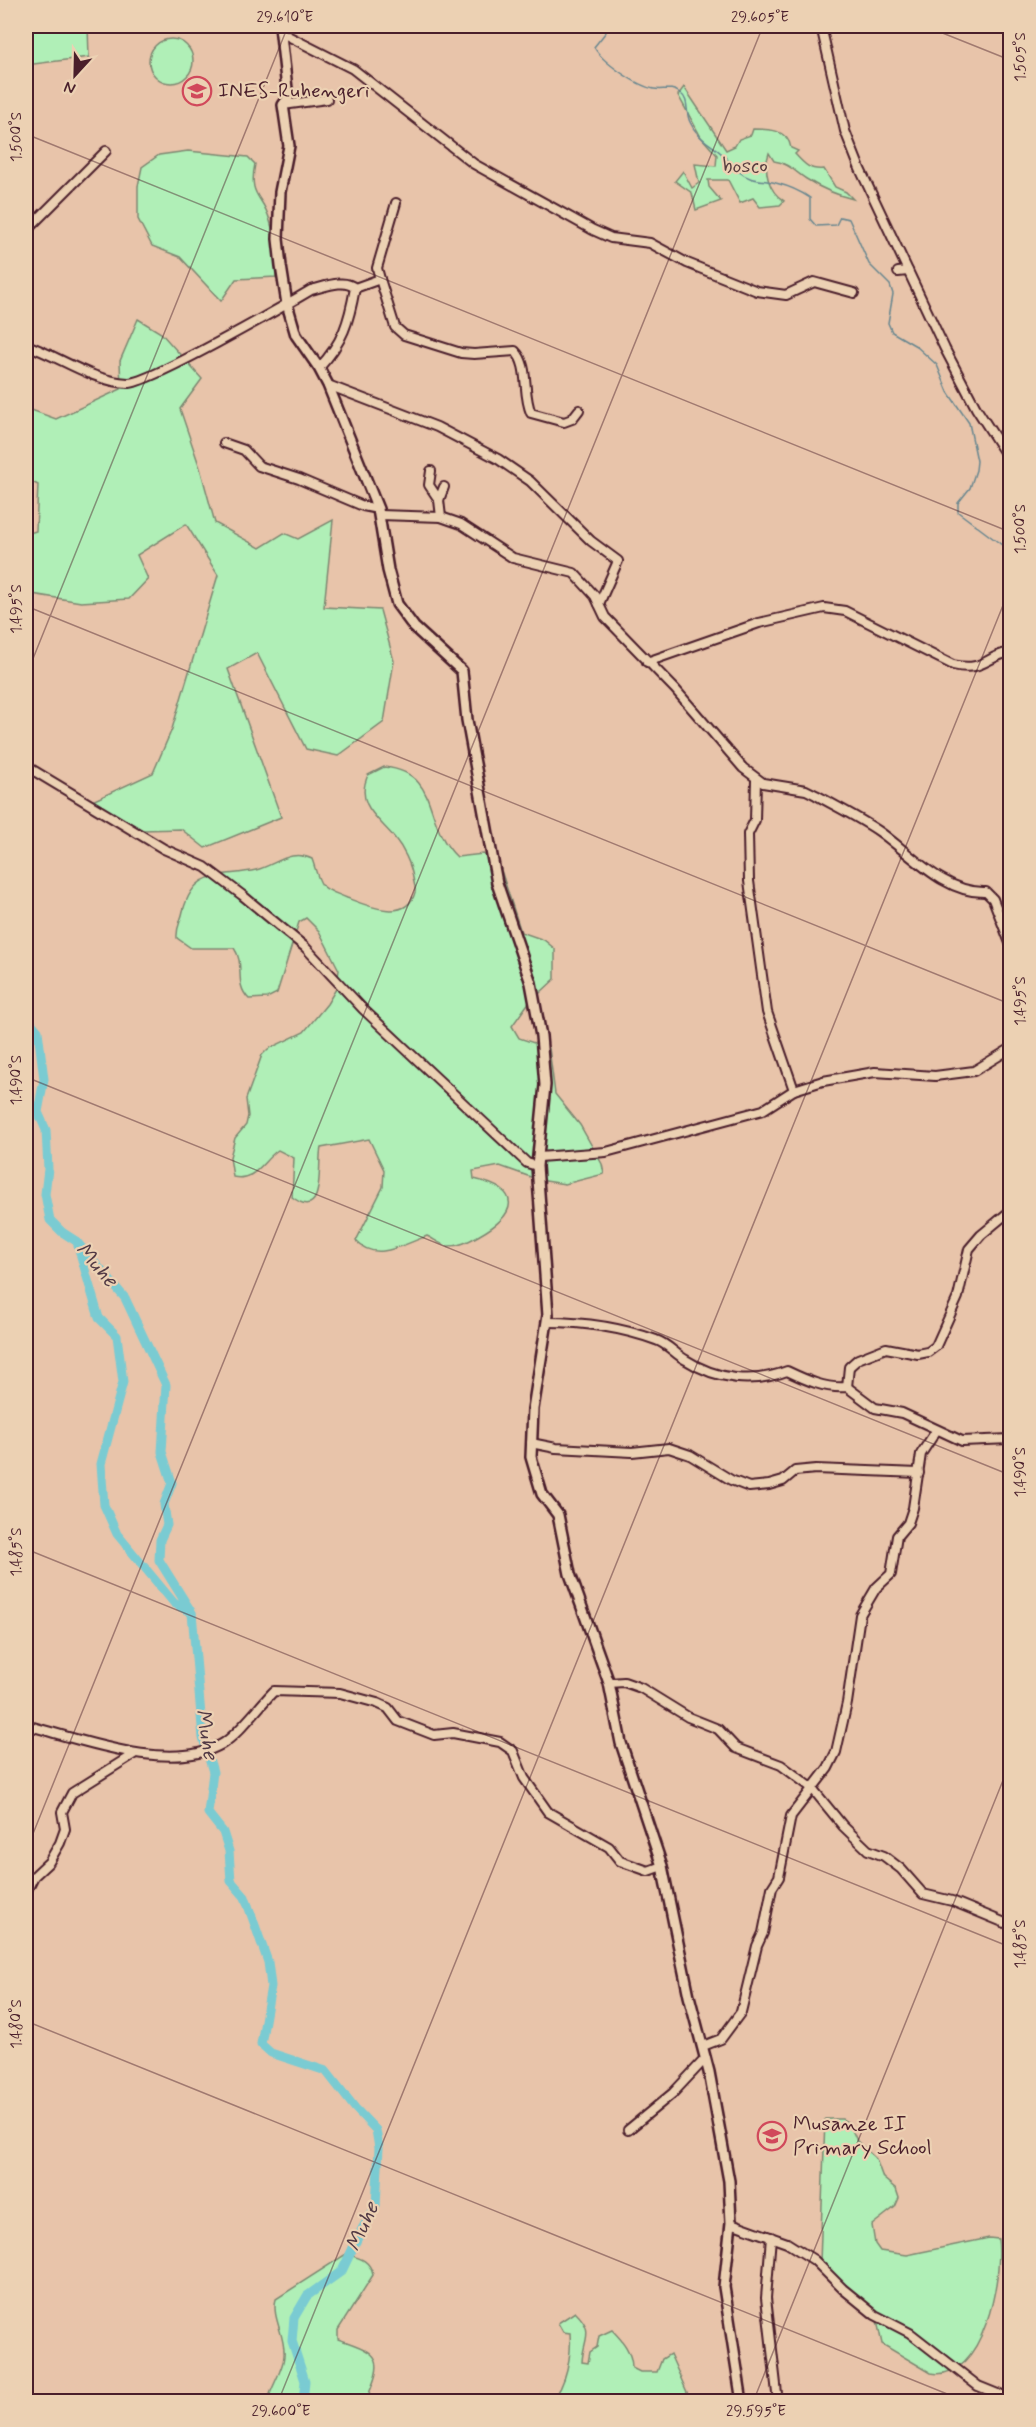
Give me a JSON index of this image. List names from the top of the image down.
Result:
{
  "water": ["Muhe"],
  "parks": ["bosco"],
  "places": {
    "school or university": ["INES-Ruhengeri", "Musanze II Primary School"]
  },
  "north": "bottom",
  "coordinates": [
    "29.610°E",
    "29.605°E",
    "1.505°S",
    "1.500°S",
    "1.495°S",
    "1.490°S",
    "1.485°S",
    "1.480°S",
    "29.600°E",
    "29.595°E"
  ]
}
